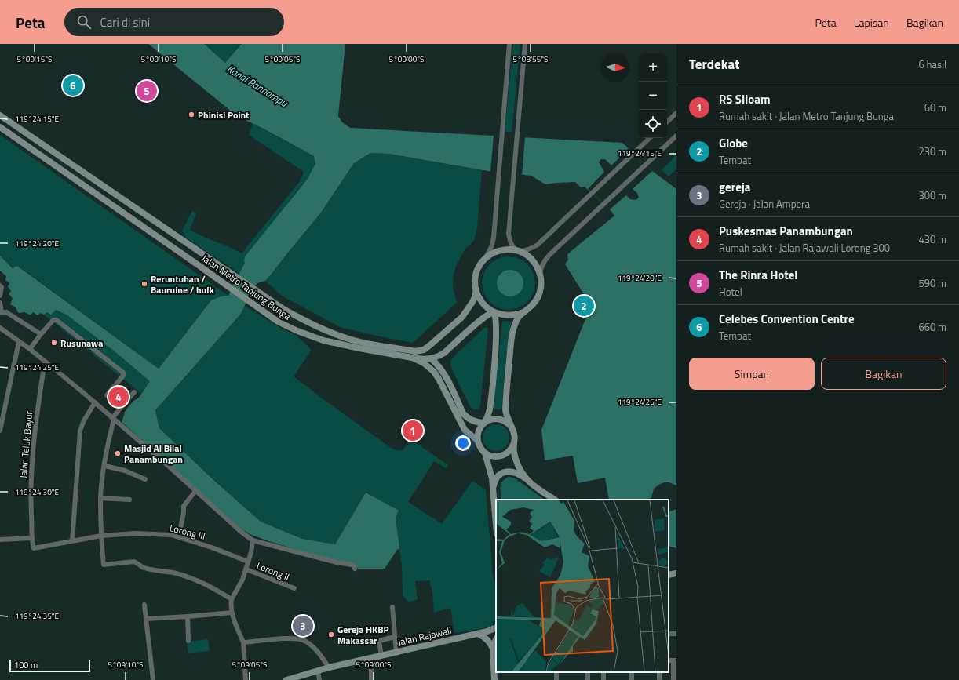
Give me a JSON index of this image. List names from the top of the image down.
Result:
{
  "streets": {
    "main road": ["Jalan Metro Tanjung Bunga", "Jalan Rajawali"],
    "street": ["Jalan Teluk Bayur", "Lorong III", "Lorong II"]
  },
  "crossings": [
    ["Jalan Teluk Bayur", "Lorong III"]
  ],
  "water": ["Kanal Pannampu"],
  "places": [
    "Phinisi Point",
    "Reruntuhan / Bauruine / hulk",
    "Rusunawa",
    "Masjid Al Bilal Panambungan",
    "Gereja HKBP Makassar"
  ],
  "scale_bar": "100 m",
  "north": "right",
  "page": {
    "header": "Peta",
    "search": "Cari di sini",
    "nav": ["Peta", "Lapisan", "Bagikan"],
    "heading": ["Terdekat", "6 hasil"],
    "map_buttons": ["+", "−"],
    "pins": [
      "6",
      "5",
      "2",
      "4",
      "1",
      "3"
    ],
    "list": [
      {
        "mark": "1",
        "name": "RS SIloam",
        "note": "Rumah sakit · Jalan Metro Tanjung Bunga",
        "value": "60 m"
      },
      {
        "mark": "2",
        "name": "Globe",
        "note": "Tempat",
        "value": "230 m"
      },
      {
        "mark": "3",
        "name": "gereja",
        "note": "Gereja · Jalan Ampera",
        "value": "300 m"
      },
      {
        "mark": "4",
        "name": "Puskesmas Panambungan",
        "note": "Rumah sakit · Jalan Rajawali Lorong 300",
        "value": "430 m"
      },
      {
        "mark": "5",
        "name": "The Rinra Hotel",
        "note": "Hotel",
        "value": "590 m"
      },
      {
        "mark": "6",
        "name": "Celebes Convention Centre",
        "note": "Tempat",
        "value": "660 m"
      }
    ],
    "buttons": ["Simpan", "Bagikan"],
    "scale": "100 m"
  },
  "coordinates": [
    "5°09'15\"S",
    "5°09'10\"S",
    "5°09'05\"S",
    "5°09'00\"S",
    "5°08'55\"S",
    "119°24'15\"E",
    "119°24'20\"E",
    "119°24'25\"E",
    "119°24'30\"E",
    "119°24'35\"E"
  ]
}
